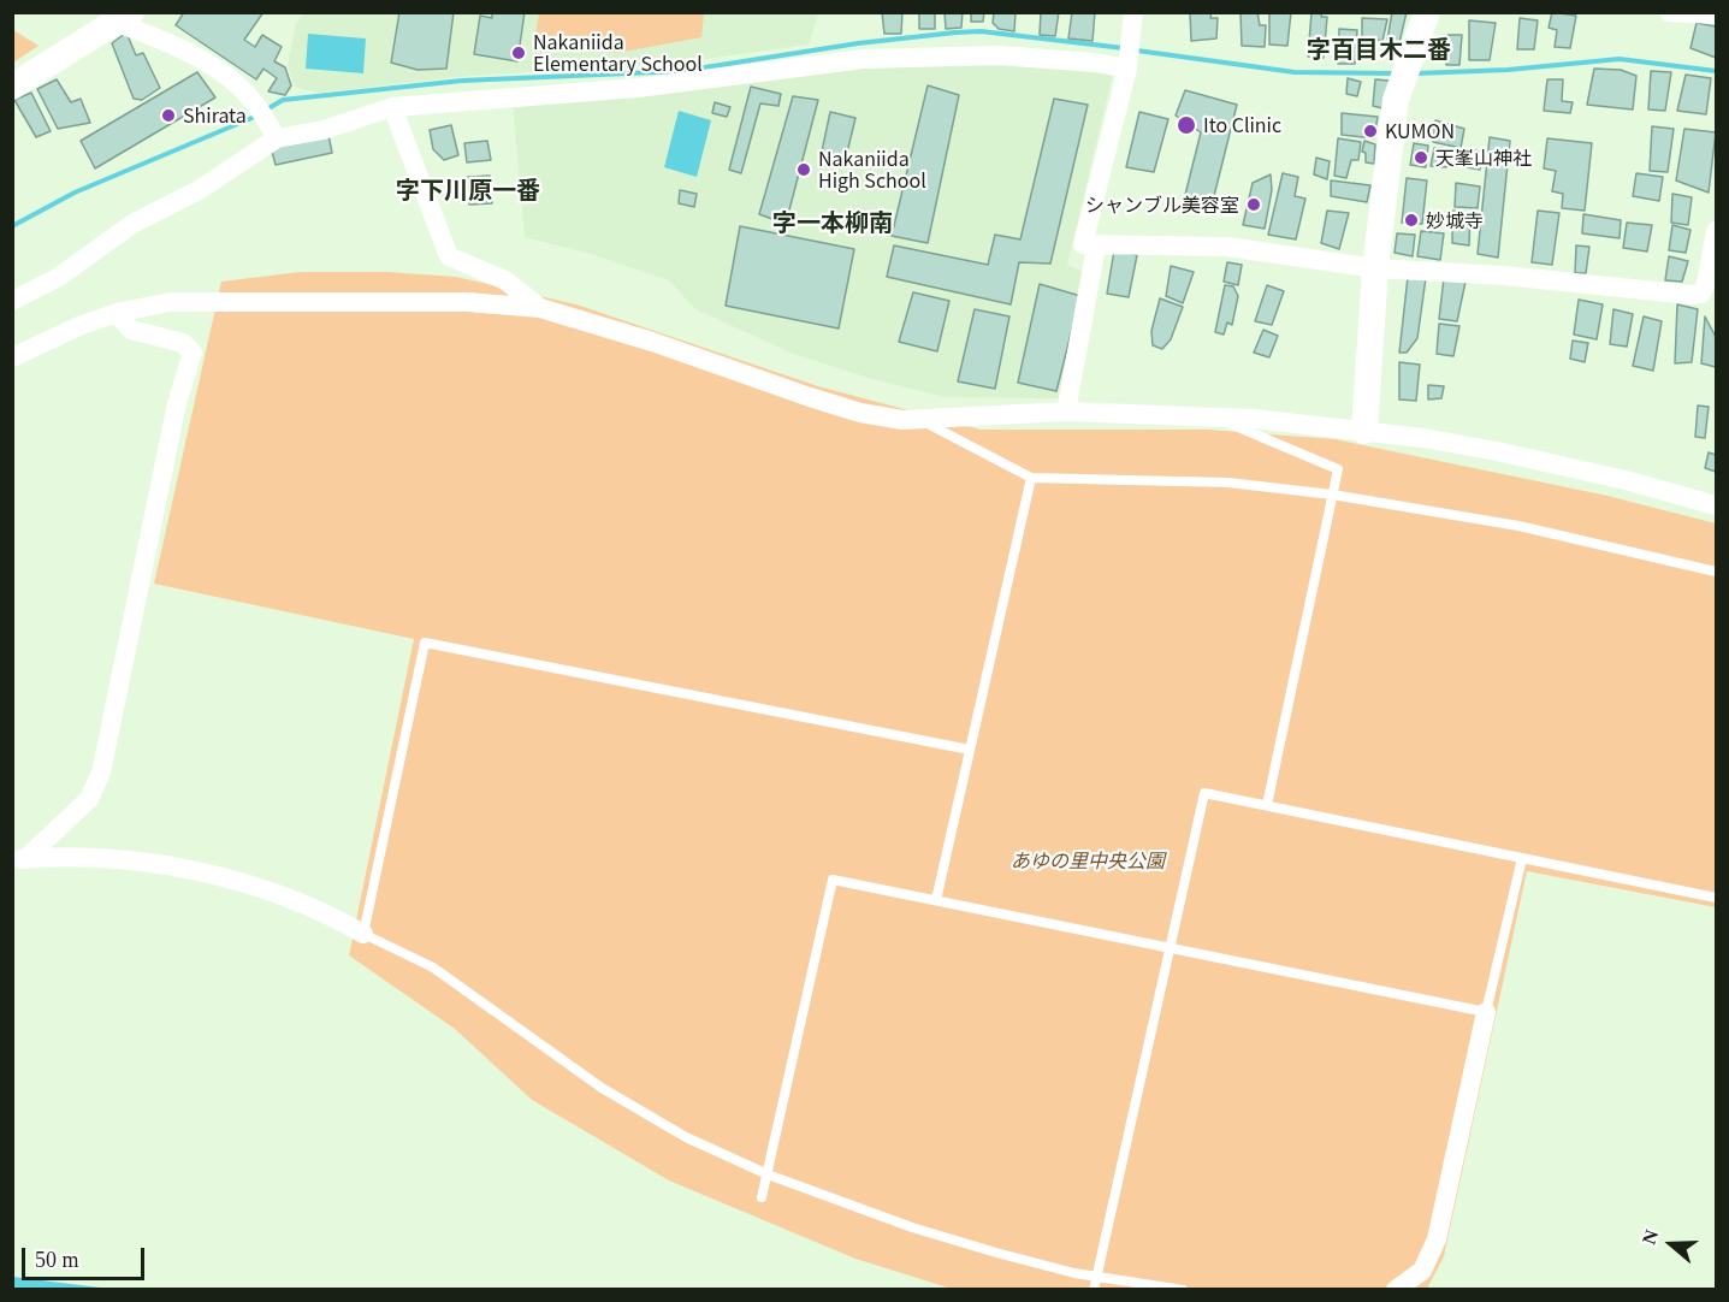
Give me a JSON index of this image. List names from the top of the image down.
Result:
{
  "districts": ["字百目木二番", "字下川原一番", "字一本柳南"],
  "parks": ["あゆの里中央公園"],
  "places": [
    "Nakaniida Elementary School",
    "Shirata",
    "Ito Clinic",
    "KUMON",
    "天峯山神社",
    "Nakaniida High School",
    "シャンブル美容室",
    "妙城寺"
  ],
  "scale_bar": "50 m",
  "north": "left"
}
